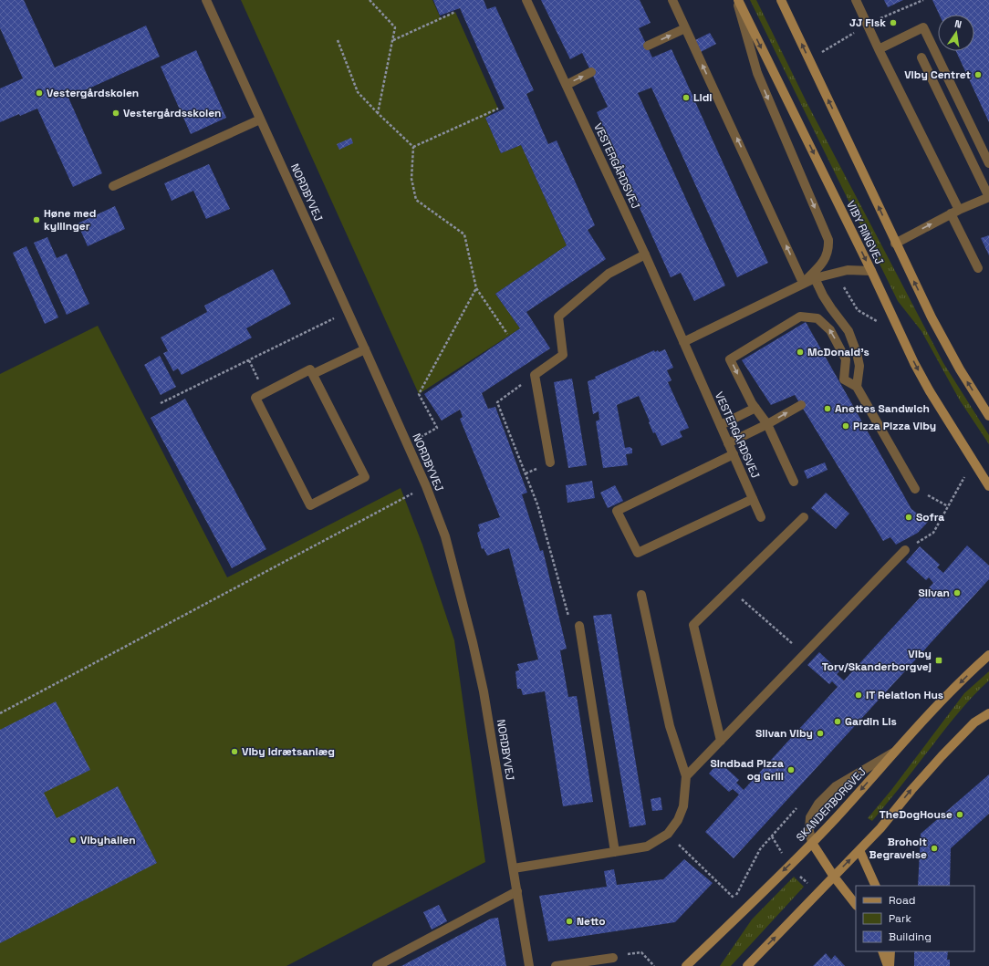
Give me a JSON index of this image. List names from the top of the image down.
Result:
{
  "streets": {
    "main road": ["VIBY RINGVEJ", "SKANDERBORGVEJ"],
    "street": ["VESTERGÅRDSVEJ", "NORDBYVEJ"]
  },
  "places": {
    "other": [
      "JJ Fisk",
      "Viby Centret",
      "Vestergårdskolen",
      "Lidl",
      "Vestergårdsskolen",
      "Høne med kyllinger",
      "McDonald's",
      "Anettes Sandwich",
      "Pizza Pizza Viby",
      "Sofra",
      "Silvan",
      "IT Relation Hus",
      "Gardin Lis",
      "Silvan Viby",
      "Viby Idrætsanlæg",
      "Sindbad Pizza og Grill",
      "TheDogHouse",
      "Vibyhallen",
      "Broholt Begravelse",
      "Netto"
    ],
    "transit": ["Viby Torv/Skanderborgvej"]
  },
  "legend": ["Road", "Park", "Building"],
  "north": "top"
}
